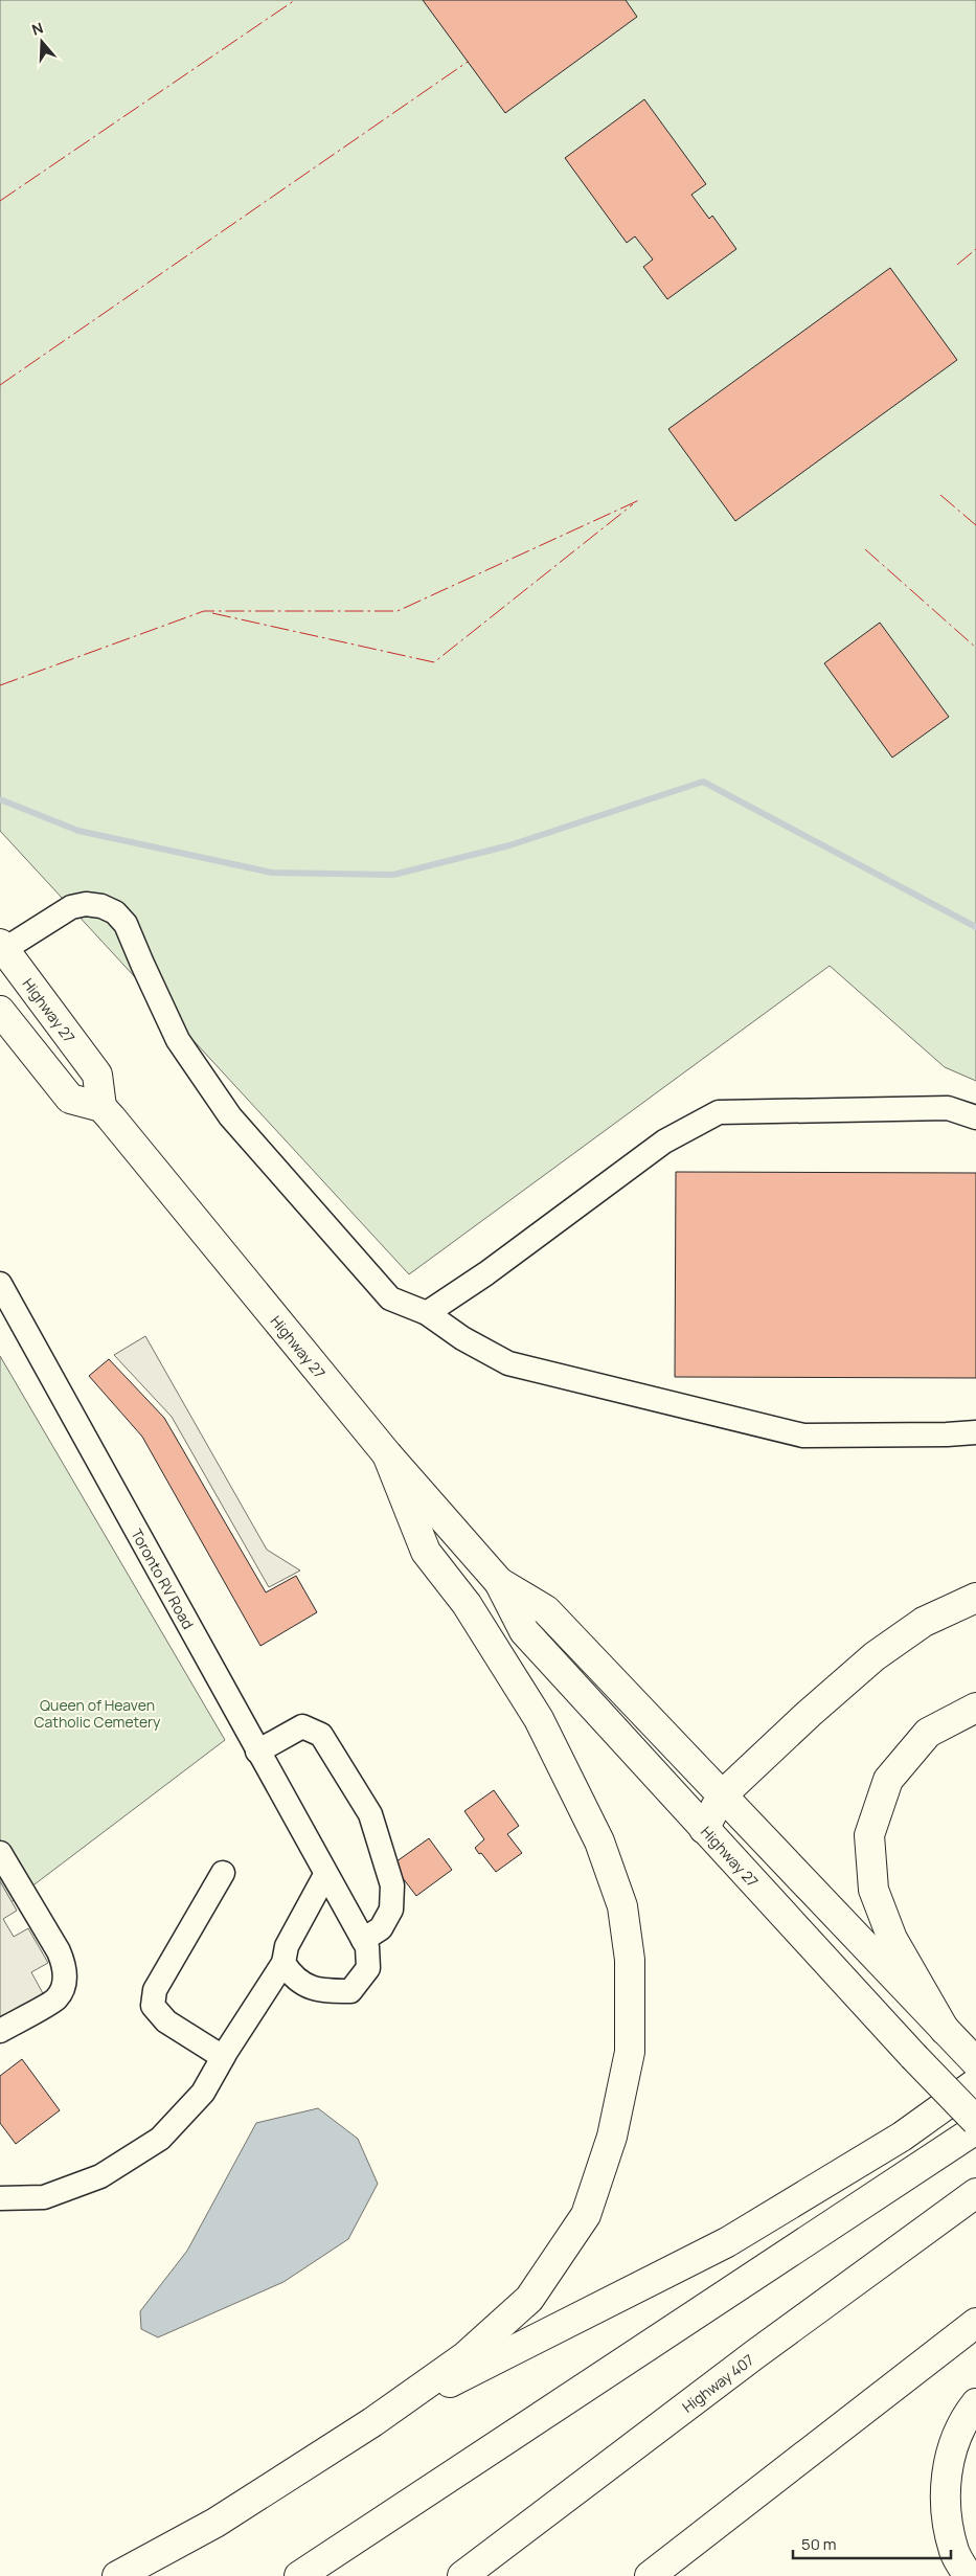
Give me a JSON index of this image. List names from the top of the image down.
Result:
{
  "streets": {
    "main road": ["Highway 27", "Highway 407"],
    "lane": ["Toronto RV Road"]
  },
  "parks": ["Queen of Heaven Catholic Cemetery"],
  "scale_bar": "50 m",
  "north": "top"
}
